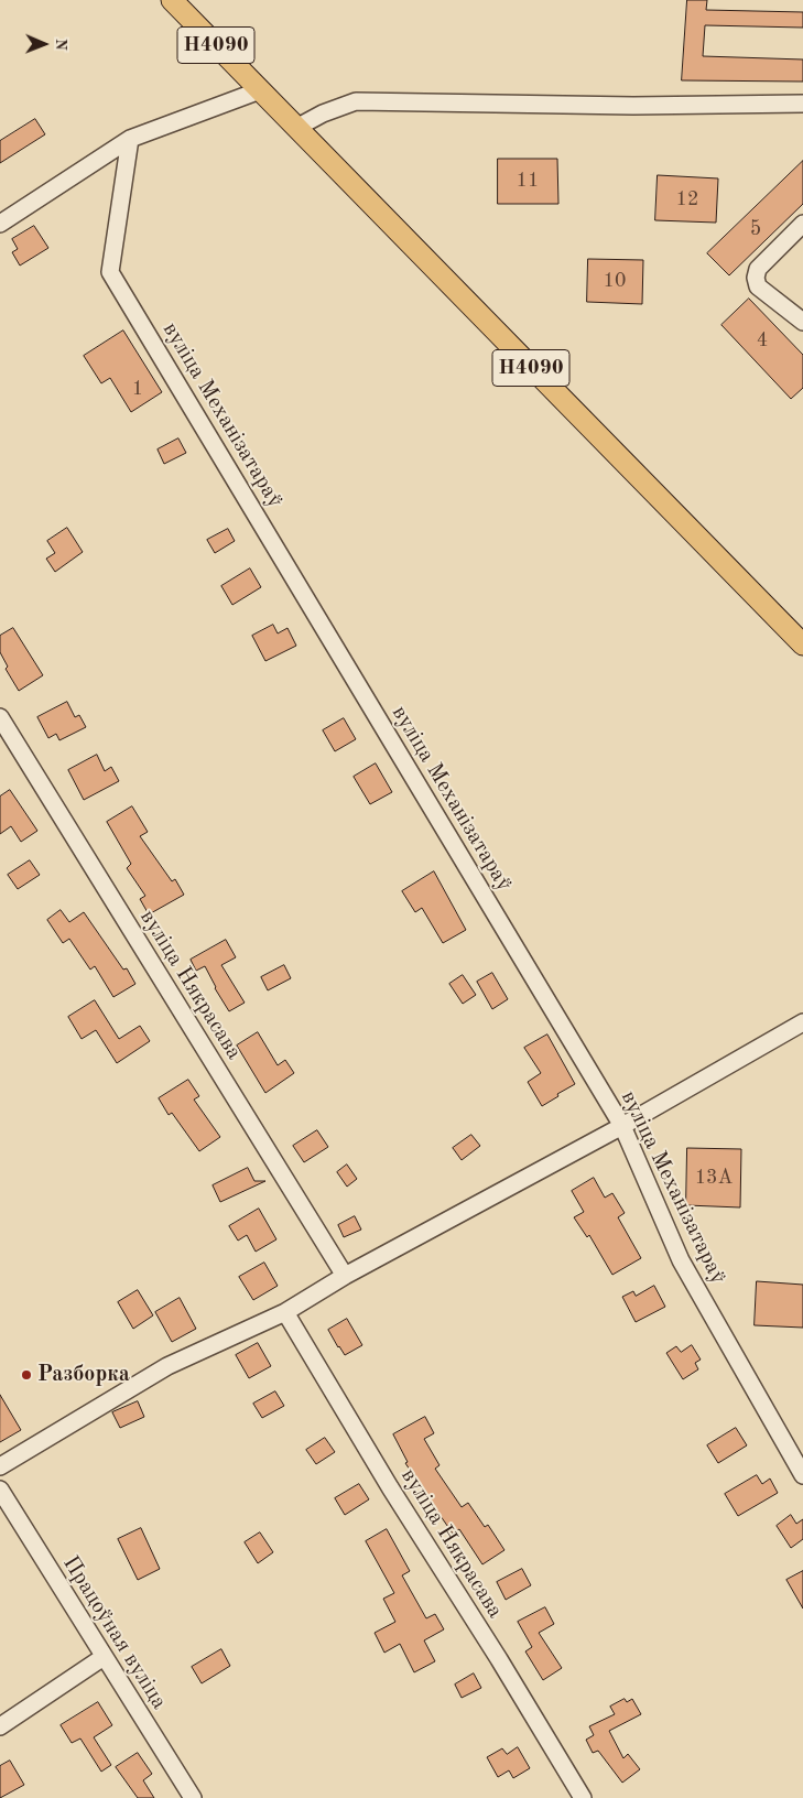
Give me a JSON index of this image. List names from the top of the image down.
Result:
{
  "streets": {
    "main road": ["Н4090"],
    "street": ["вуліца Механізатараў", "вуліца Някрасава", "Працоўная вуліца"]
  },
  "places": ["Разборка"],
  "house_numbers": [
    "11",
    "12",
    "5",
    "10",
    "4",
    "1",
    "13А"
  ],
  "north": "right"
}
